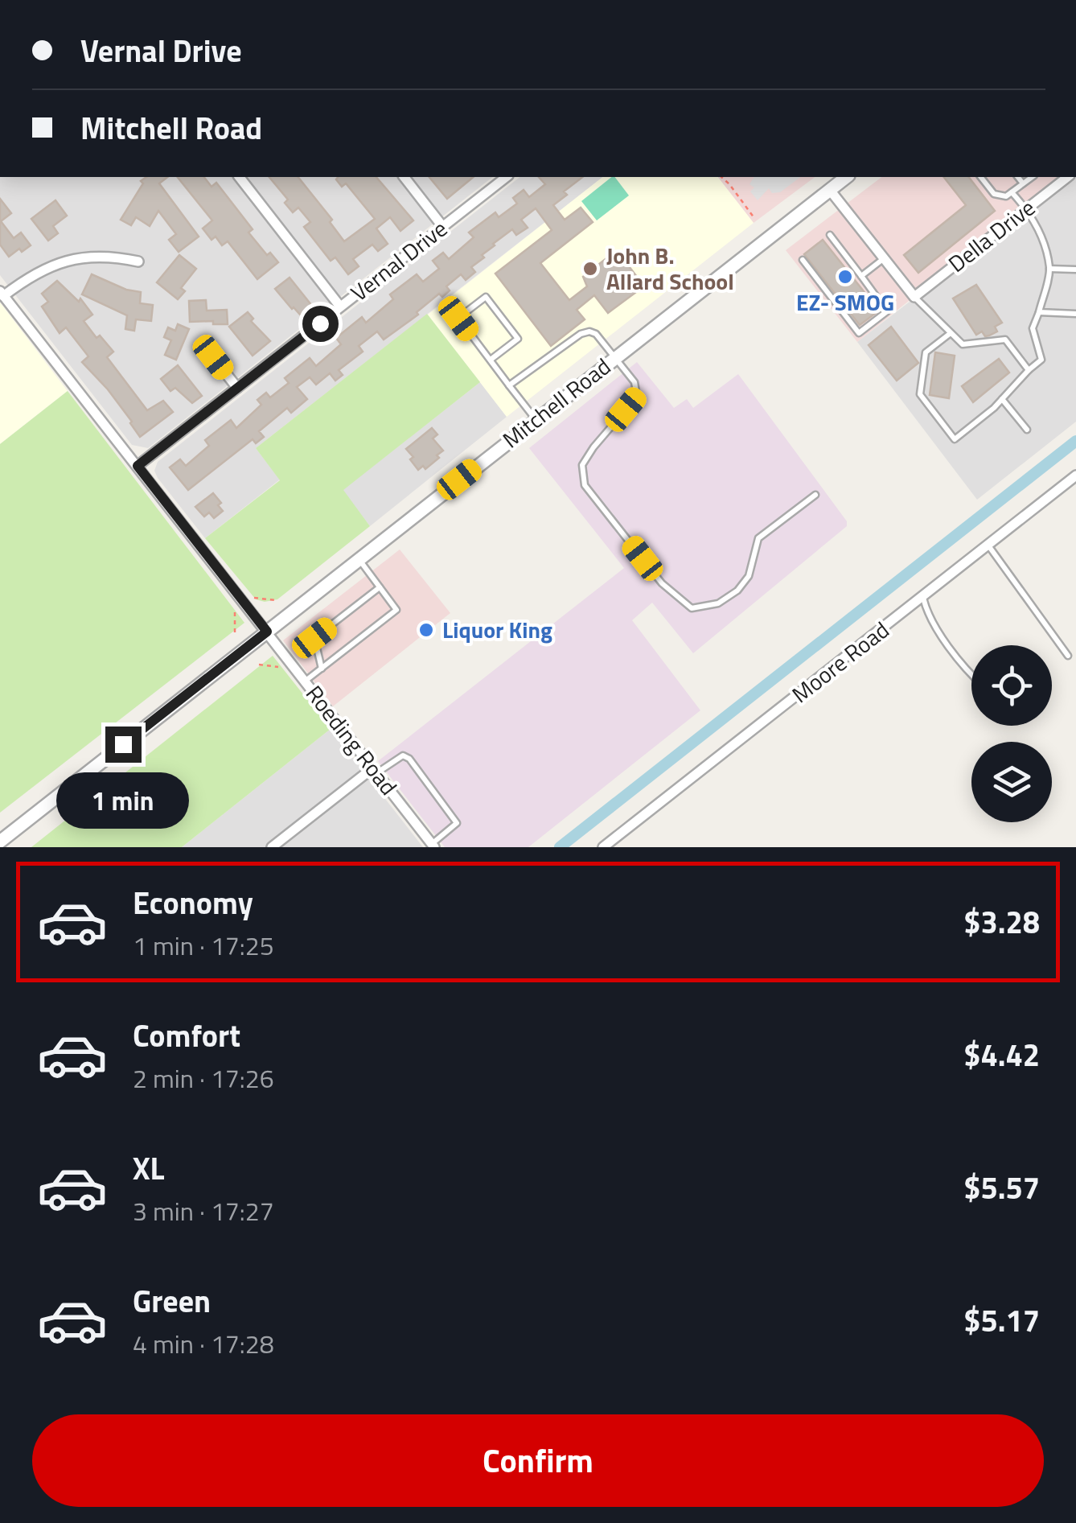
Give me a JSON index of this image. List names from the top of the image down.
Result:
{
  "streets": {
    "street": [
      "Della Drive",
      "Vernal Drive",
      "Mitchell Road",
      "Moore Road",
      "Roeding Road"
    ]
  },
  "crossings": [
    ["Vernal Drive", "Roeding Road"],
    ["Mitchell Road", "Roeding Road"]
  ],
  "places": ["John B. Allard School", "EZ- SMOG", "Liquor King"],
  "page": {
    "banner": ["Vernal Drive", "Mitchell Road"],
    "bubble": "1 min",
    "list": [
      {
        "name": "Economy",
        "note": "1 min · 17:25",
        "value": "$3.28"
      },
      {
        "name": "Comfort",
        "note": "2 min · 17:26",
        "value": "$4.42"
      },
      {
        "name": "XL",
        "note": "3 min · 17:27",
        "value": "$5.57"
      },
      {
        "name": "Green",
        "note": "4 min · 17:28",
        "value": "$5.17"
      }
    ],
    "buttons": "Confirm"
  }
}
